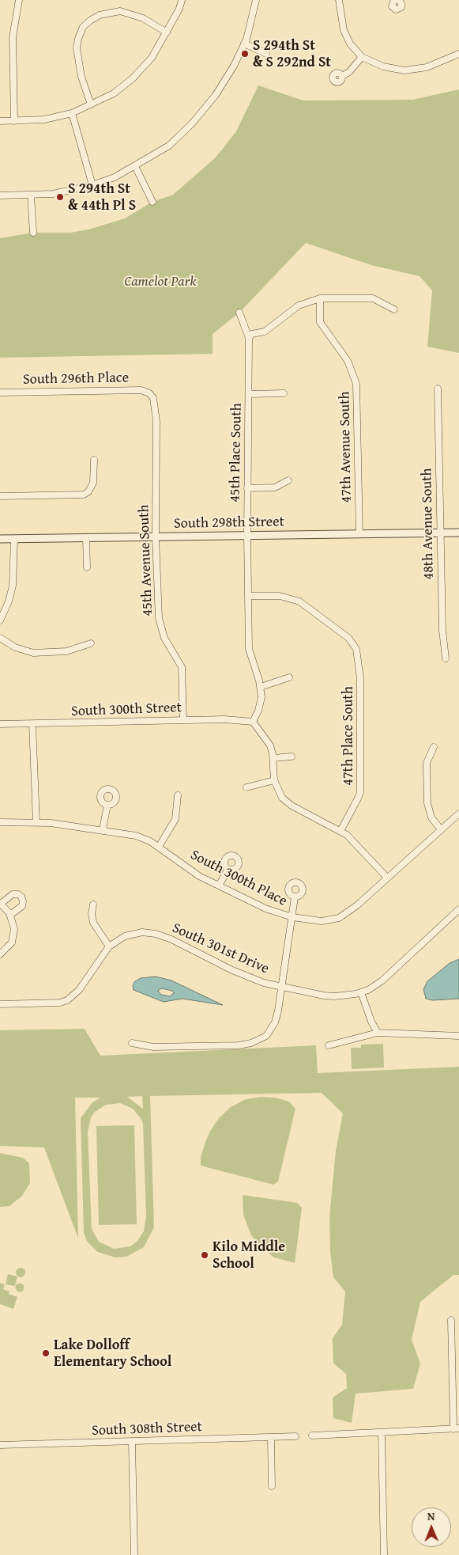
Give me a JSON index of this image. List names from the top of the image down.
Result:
{
  "streets": {
    "street": [
      "South 296th Place",
      "47th Avenue South",
      "45th Place South",
      "South 298th Street",
      "48th Avenue South",
      "45th Avenue South",
      "South 300th Street",
      "47th Place South",
      "South 300th Place",
      "South 301st Drive",
      "South 308th Street"
    ]
  },
  "crossings": [
    ["South 296th Place", "45th Avenue South"],
    ["47th Avenue South", "South 298th Street"],
    ["45th Place South", "South 298th Street"],
    ["45th Place South", "South 300th Street"],
    ["45th Place South", "47th Place South"],
    ["South 298th Street", "48th Avenue South"],
    ["South 298th Street", "45th Avenue South"],
    ["45th Avenue South", "South 300th Street"]
  ],
  "parks": ["Camelot Park"],
  "places": [
    "S 294th St & S 292nd St",
    "S 294th St & 44th Pl S",
    "Kilo Middle School",
    "Lake Dolloff Elementary School"
  ],
  "north": "top"
}
